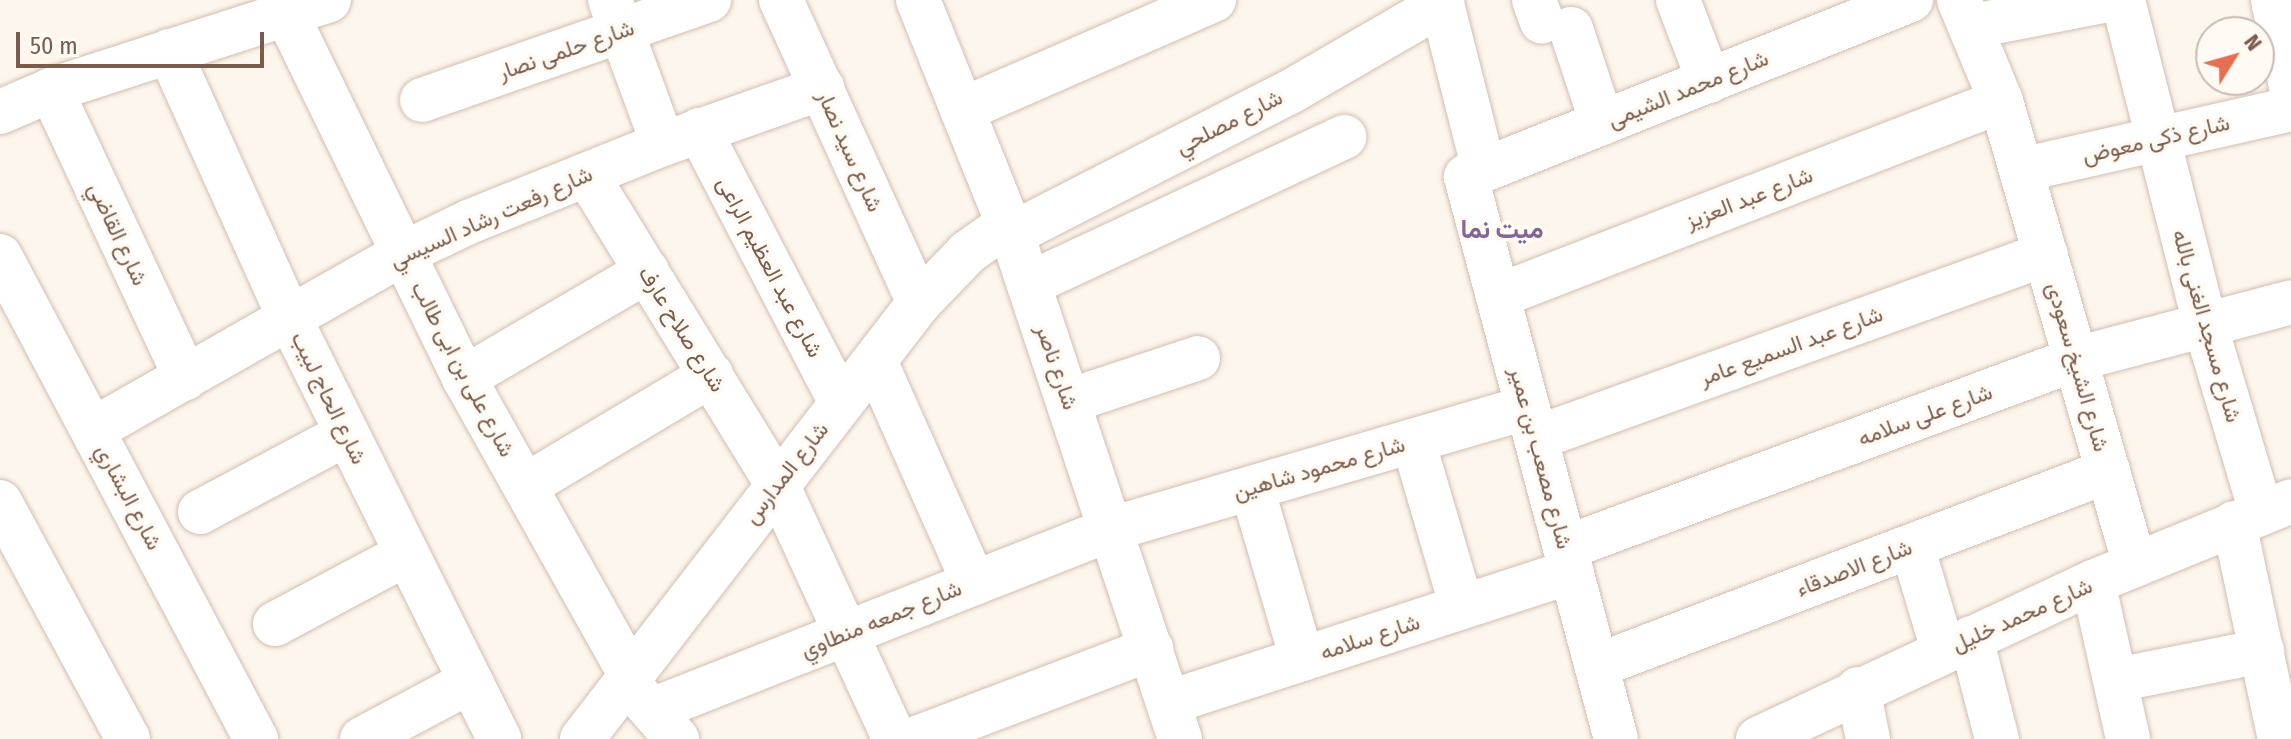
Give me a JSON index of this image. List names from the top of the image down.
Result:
{
  "streets": {
    "street": [
      "شارع حلمى نصار",
      "شارع محمد الشيمى",
      "شارع مصلحي",
      "شارع ذكى معوض",
      "شارع سيد نصار",
      "شارع عبد العزيز",
      "شارع رفعت رشاد السيسي",
      "شارع القاضي",
      "شارع عبد العظيم الراعى",
      "شارع مسجد الغنى بالله",
      "شارع صلاح عارف",
      "شارع عبد السميع عامر",
      "شارع ناصر",
      "شارع الشيخ سعودى",
      "شارع على بن ابى طالب",
      "شارع الحاج لبيب",
      "شارع على سلامه",
      "شارع مصعب بن عمير",
      "شارع محمود شاهين",
      "شارع المدارس",
      "شارع البشاري",
      "شارع الاصدقاء",
      "شارع محمد خليل",
      "شارع جمعه منطاوي",
      "شارع سلامه"
    ]
  },
  "crossings": [
    ["شارع حلمى نصار", "شارع عبد العظيم الراعى"],
    ["شارع محمد الشيمى", "شارع مصعب بن عمير"],
    ["شارع مصلحي", "شارع ناصر"],
    ["شارع مصلحي", "شارع مصعب بن عمير"],
    ["شارع مصلحي", "شارع المدارس"],
    ["شارع ذكى معوض", "شارع مسجد الغنى بالله"],
    ["شارع ذكى معوض", "شارع الشيخ سعودى"],
    ["شارع سيد نصار", "شارع رفعت رشاد السيسي"],
    ["شارع سيد نصار", "شارع المدارس"],
    ["شارع عبد العزيز", "شارع الشيخ سعودى"],
    ["شارع عبد العزيز", "شارع مصعب بن عمير"],
    ["شارع رفعت رشاد السيسي", "شارع القاضي"],
    ["شارع رفعت رشاد السيسي", "شارع عبد العظيم الراعى"],
    ["شارع رفعت رشاد السيسي", "شارع صلاح عارف"],
    ["شارع رفعت رشاد السيسي", "شارع على بن ابى طالب"],
    ["شارع رفعت رشاد السيسي", "شارع الحاج لبيب"],
    ["شارع رفعت رشاد السيسي", "شارع البشاري"],
    ["شارع عبد العظيم الراعى", "شارع المدارس"],
    ["شارع مسجد الغنى بالله", "شارع على سلامه"],
    ["شارع مسجد الغنى بالله", "شارع محمد خليل"],
    ["شارع صلاح عارف", "شارع المدارس"],
    ["شارع صلاح عارف", "شارع جمعه منطاوي"],
    ["شارع عبد السميع عامر", "شارع الشيخ سعودى"],
    ["شارع عبد السميع عامر", "شارع مصعب بن عمير"],
    ["شارع عبد السميع عامر", "شارع محمود شاهين"],
    ["شارع ناصر", "شارع محمود شاهين"],
    ["شارع ناصر", "شارع المدارس"],
    ["شارع ناصر", "شارع جمعه منطاوي"],
    ["شارع ناصر", "شارع سلامه"],
    ["شارع الشيخ سعودى", "شارع على سلامه"],
    ["شارع الشيخ سعودى", "شارع الاصدقاء"],
    ["شارع الشيخ سعودى", "شارع محمد خليل"],
    ["شارع على بن ابى طالب", "شارع المدارس"],
    ["شارع على بن ابى طالب", "شارع جمعه منطاوي"],
    ["شارع على سلامه", "شارع مصعب بن عمير"],
    ["شارع على سلامه", "شارع سلامه"],
    ["شارع مصعب بن عمير", "شارع محمود شاهين"],
    ["شارع مصعب بن عمير", "شارع الاصدقاء"],
    ["شارع مصعب بن عمير", "شارع سلامه"],
    ["شارع محمود شاهين", "شارع جمعه منطاوي"],
    ["شارع المدارس", "شارع جمعه منطاوي"]
  ],
  "districts": ["ميت نما"],
  "scale_bar": "50 m",
  "north": "top right"
}
